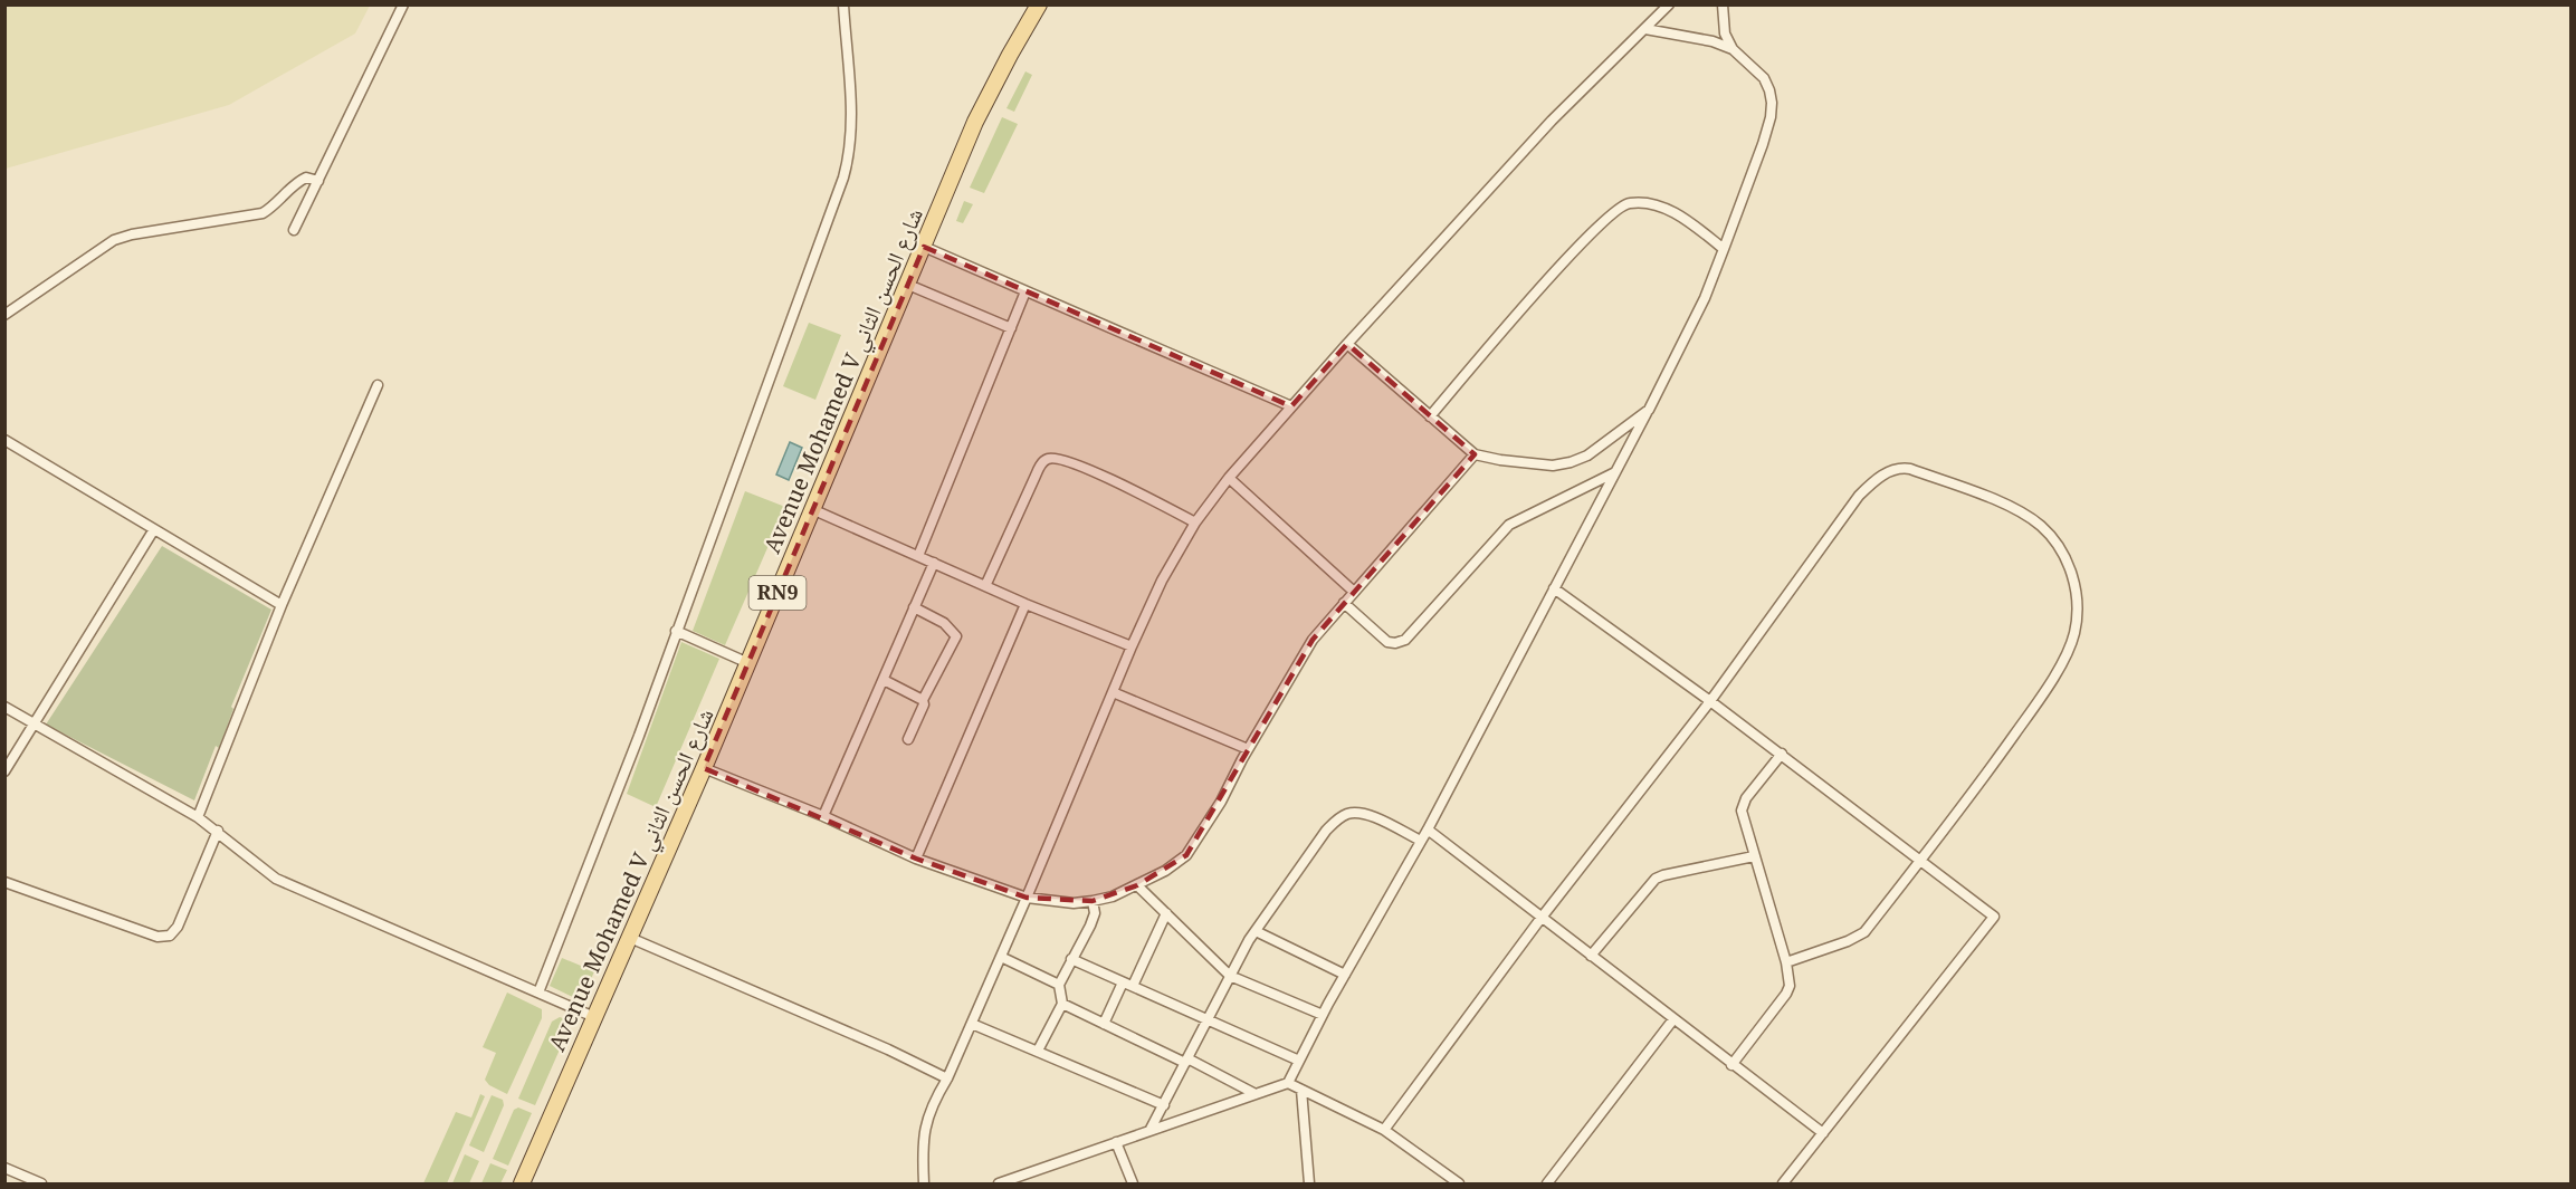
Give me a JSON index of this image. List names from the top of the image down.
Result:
{
  "streets": {
    "main road": ["Avenue Mohamed V شارع الحسن الثاني", "RN9"]
  }
}
